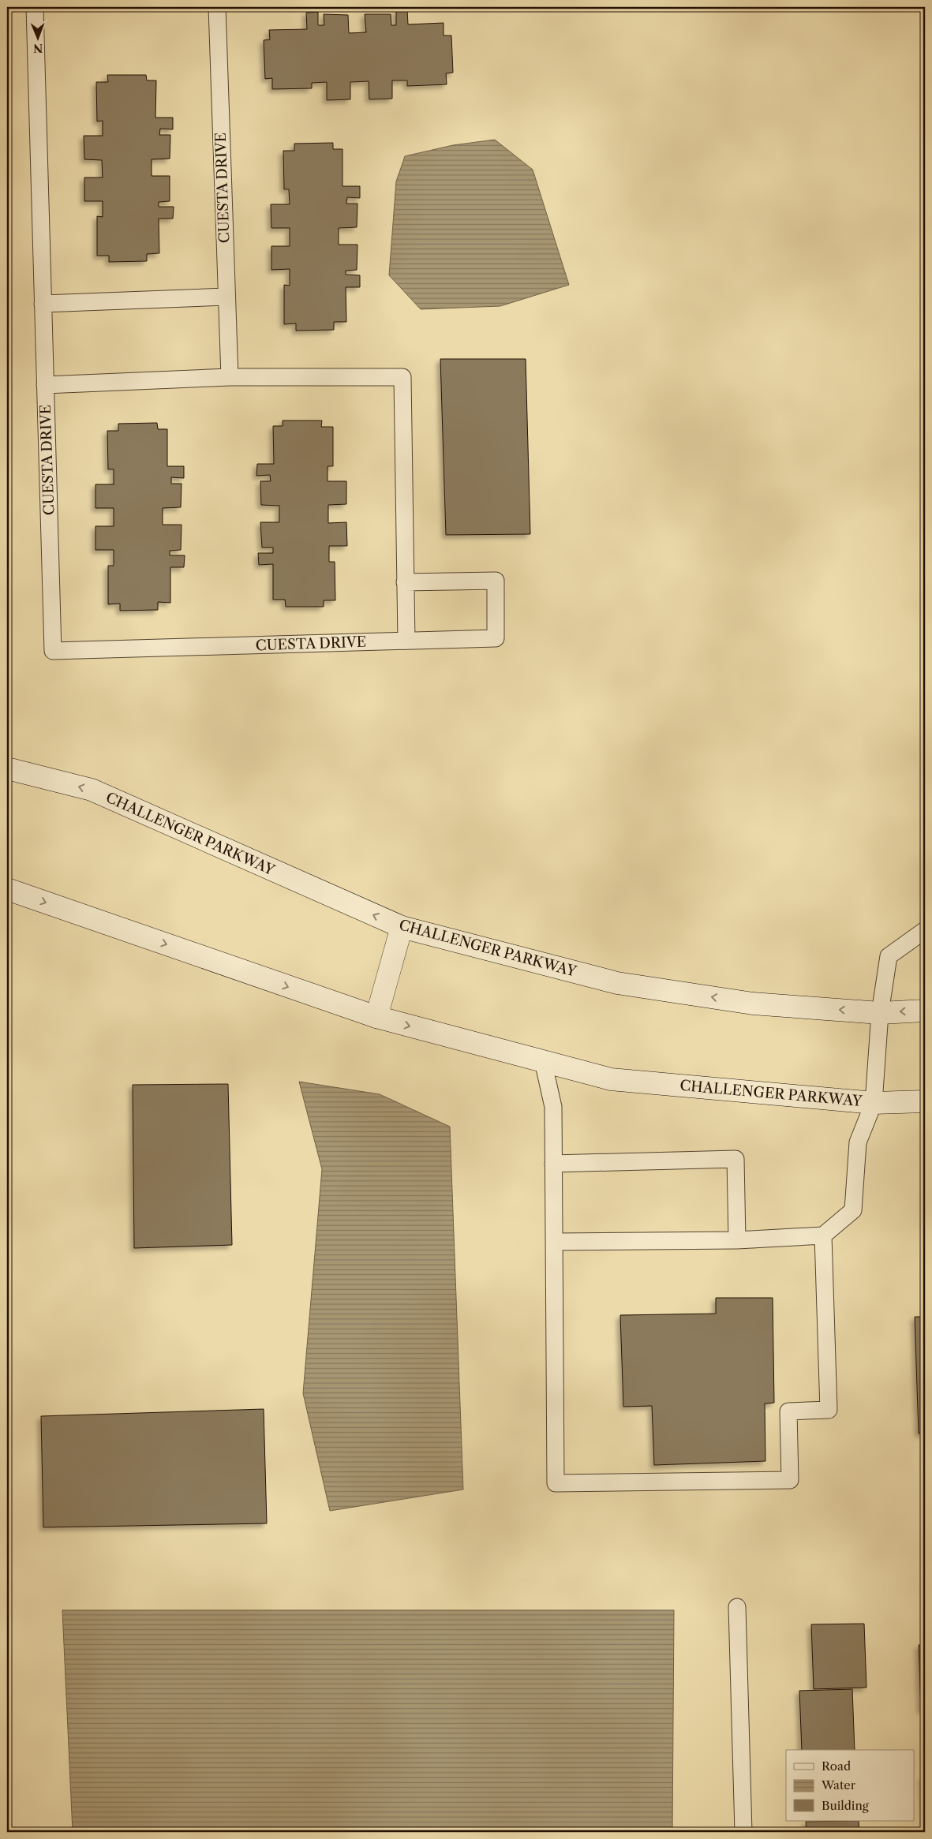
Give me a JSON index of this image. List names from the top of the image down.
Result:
{
  "streets": {
    "main road": ["CHALLENGER PARKWAY"],
    "lane": ["CUESTA DRIVE"]
  },
  "legend": ["Road", "Water", "Building"],
  "north": "bottom"
}
